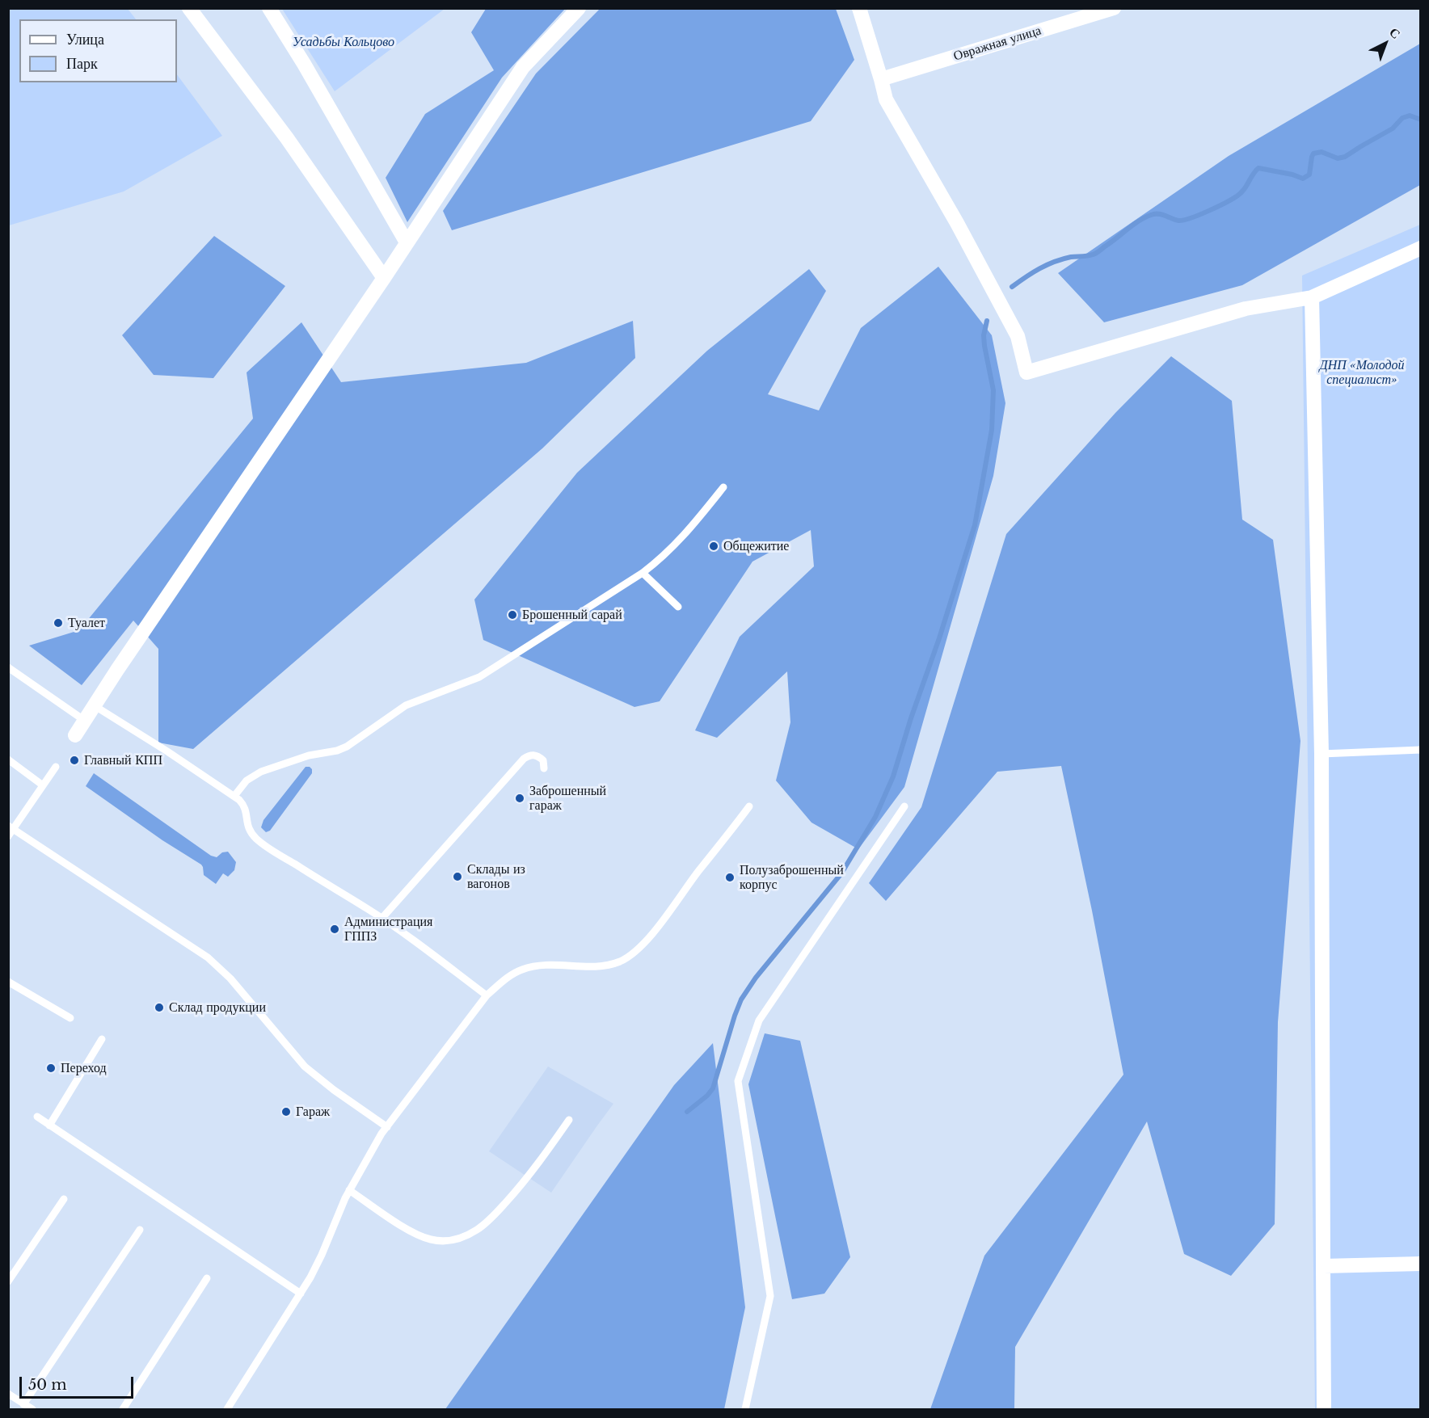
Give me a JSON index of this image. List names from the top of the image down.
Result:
{
  "streets": {
    "street": ["Овражная улица"]
  },
  "parks": ["Усадьбы Кольцово", "ДНП «Молодой специалист»"],
  "places": [
    "Общежитие",
    "Брошенный сарай",
    "Туалет",
    "Главный КПП",
    "Заброшенный гараж",
    "Склады из вагонов",
    "Полузаброшенный корпус",
    "Администрация ГППЗ",
    "Склад продукции",
    "Переход",
    "Гараж"
  ],
  "legend": ["Улица", "Парк"],
  "scale_bar": "50 m",
  "north": "top right"
}
